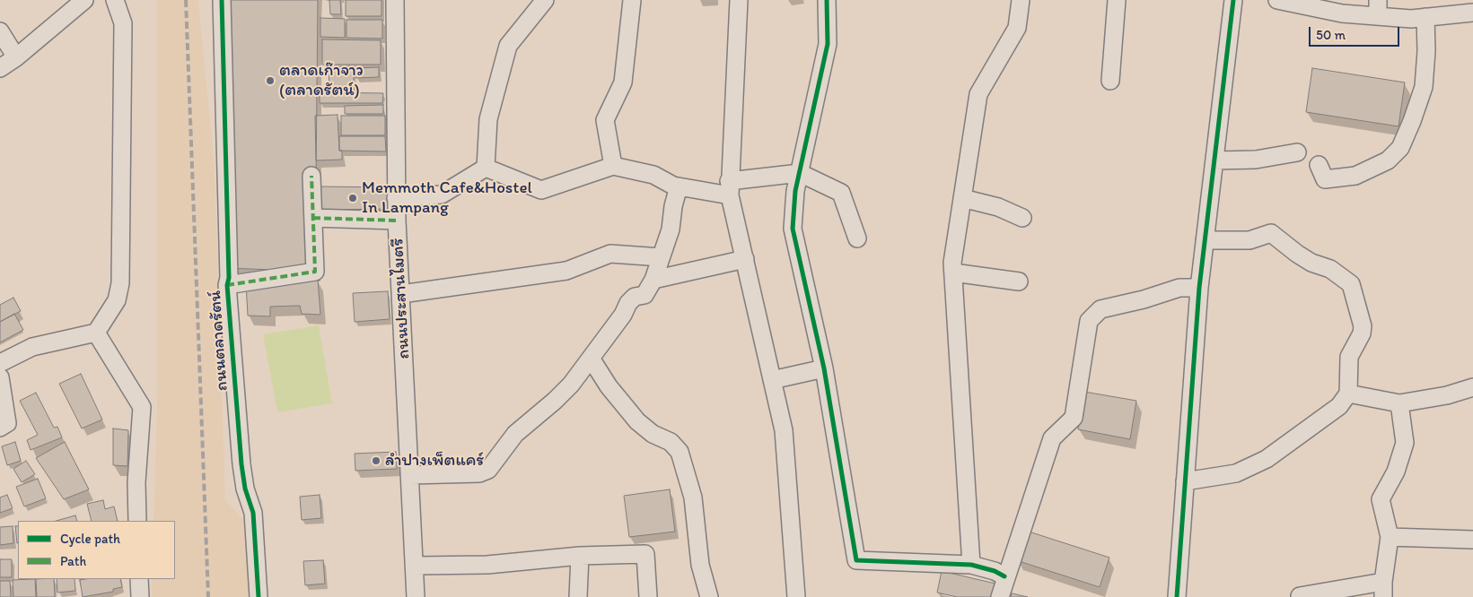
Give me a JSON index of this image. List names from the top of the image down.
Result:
{
  "streets": {
    "street": ["ถนนประสานไมตรี", "ถนนตลาดรัตน์"]
  },
  "places": ["ตลาดเก๊าจาว (ตลาดรัตน์)", "Memmoth Cafe&Hostel In Lampang", "ลำปางเพ็ตแคร์"],
  "legend": ["Cycle path", "Path"],
  "scale_bar": "50 m"
}
